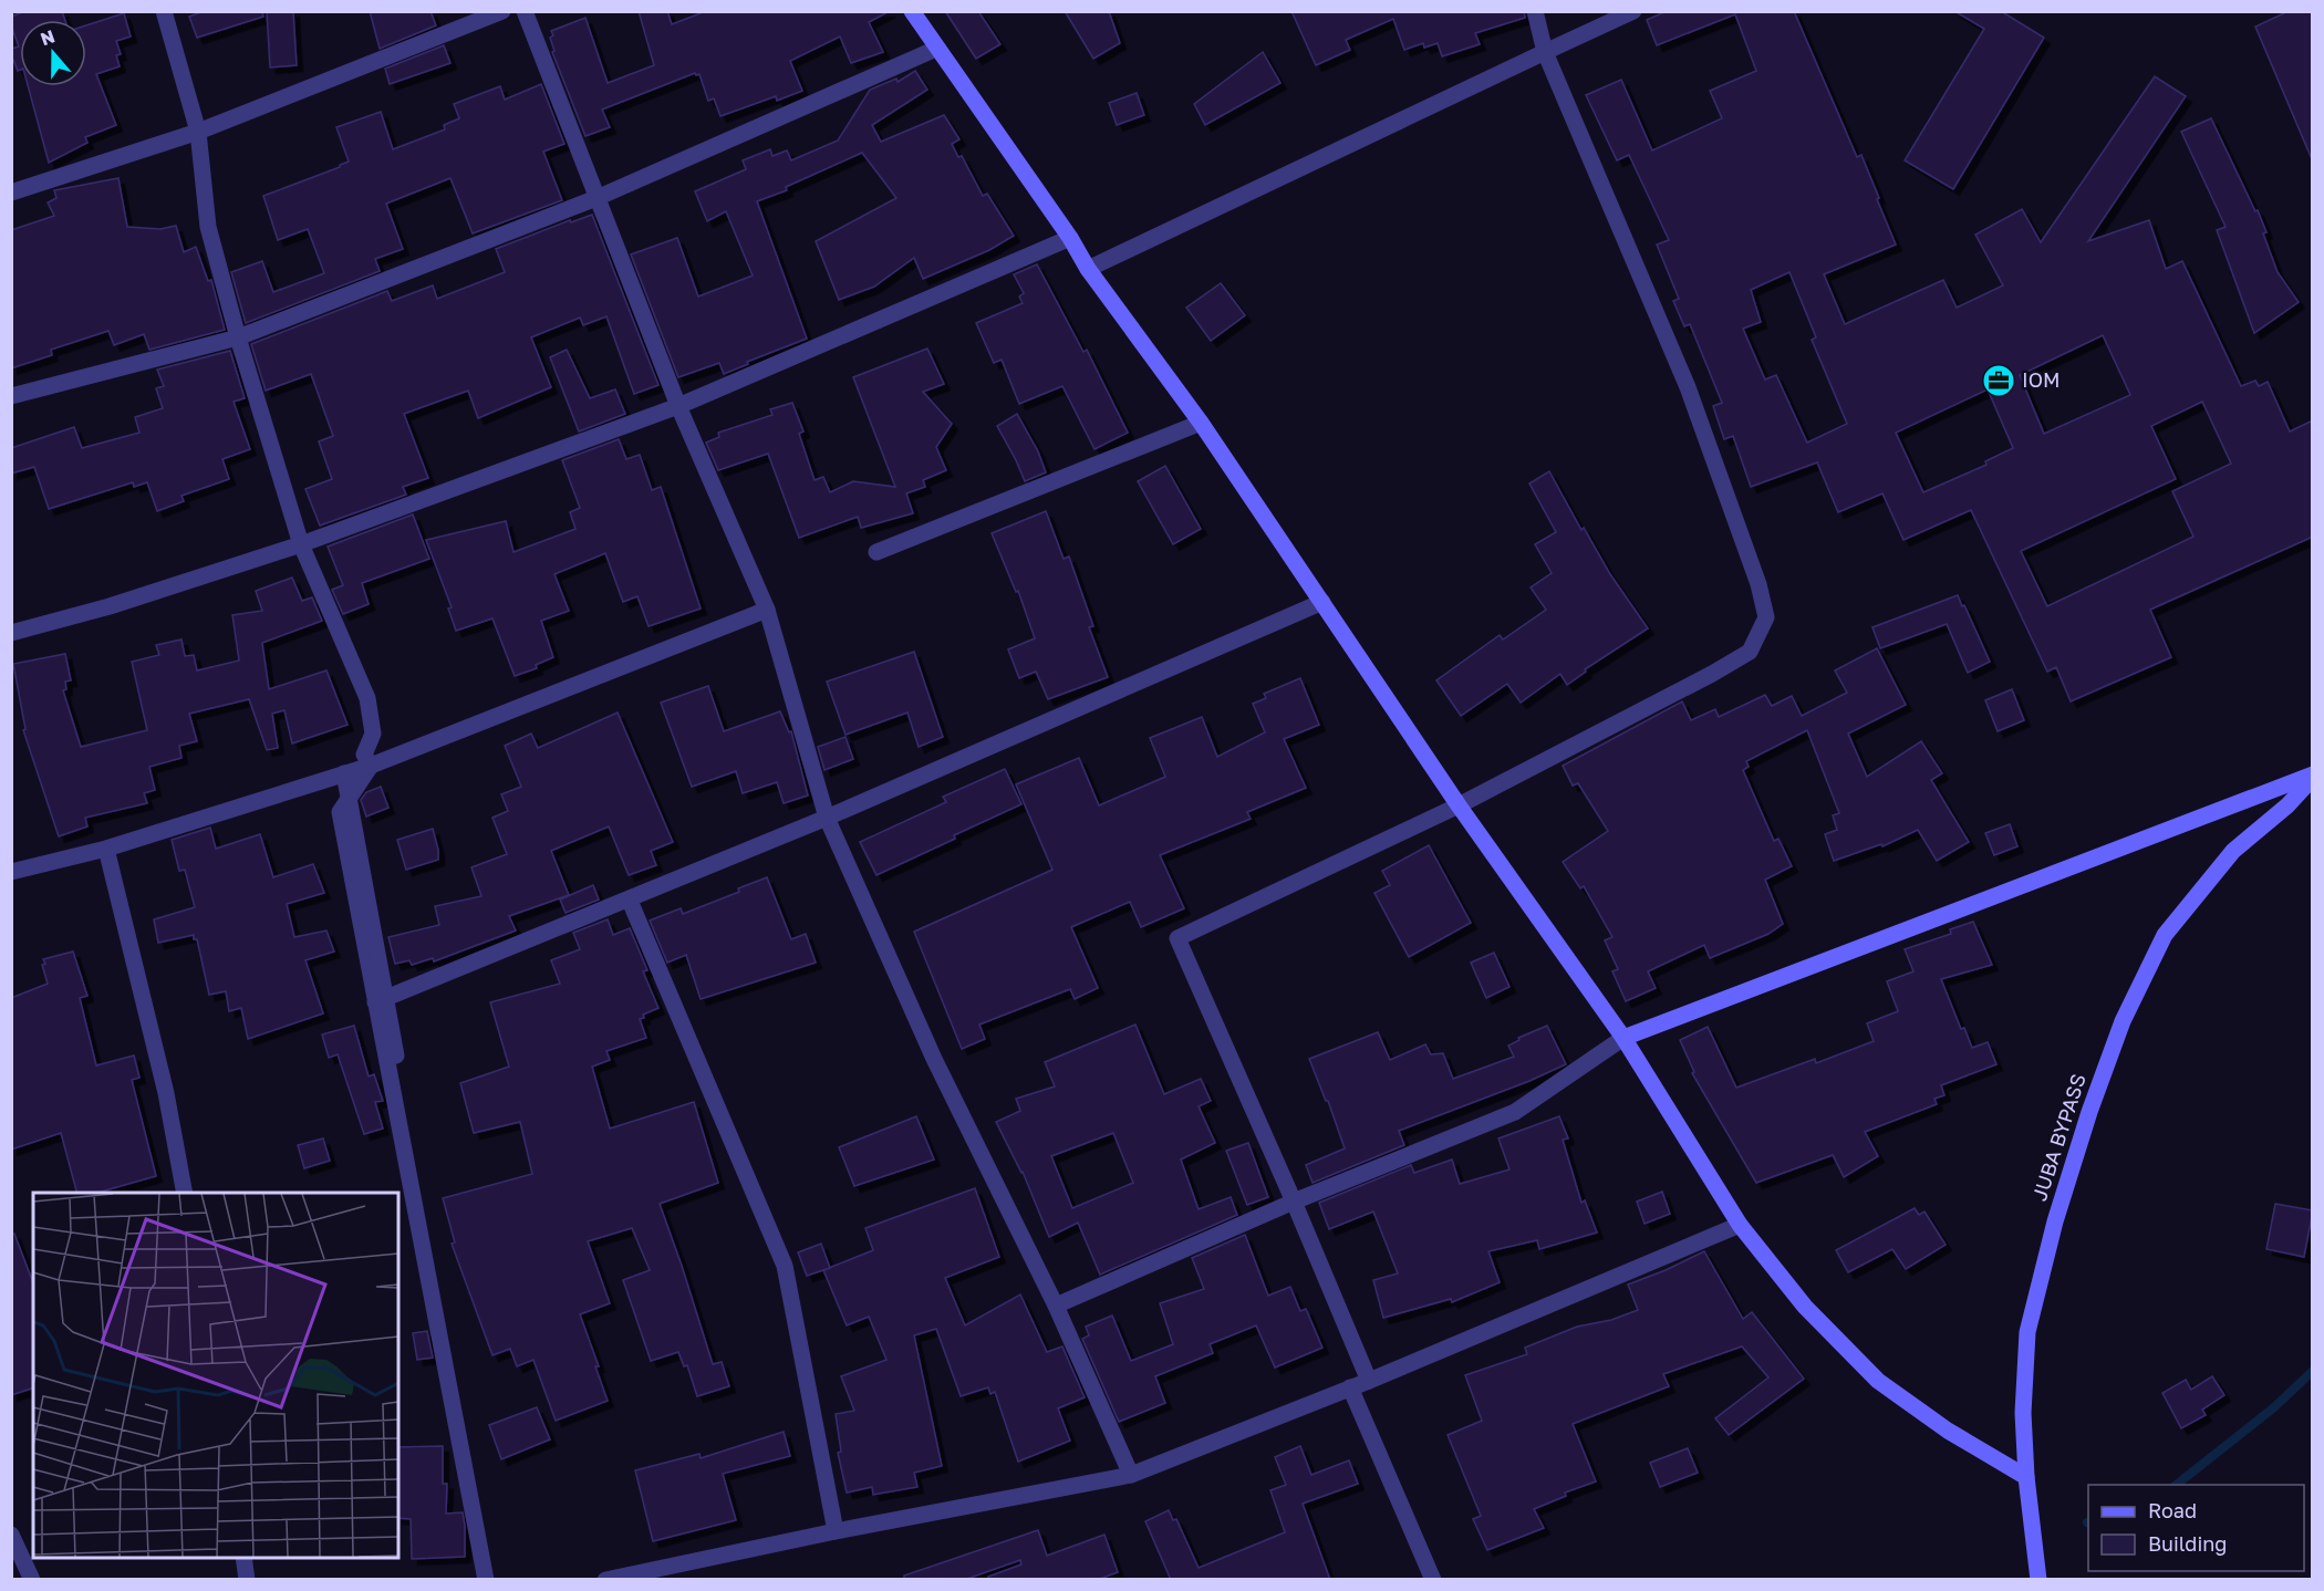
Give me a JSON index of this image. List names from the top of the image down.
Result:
{
  "streets": {
    "street": ["JUBA BYPASS"]
  },
  "places": {
    "office": ["IOM"]
  },
  "legend": ["Road", "Building"],
  "north": "top"
}
